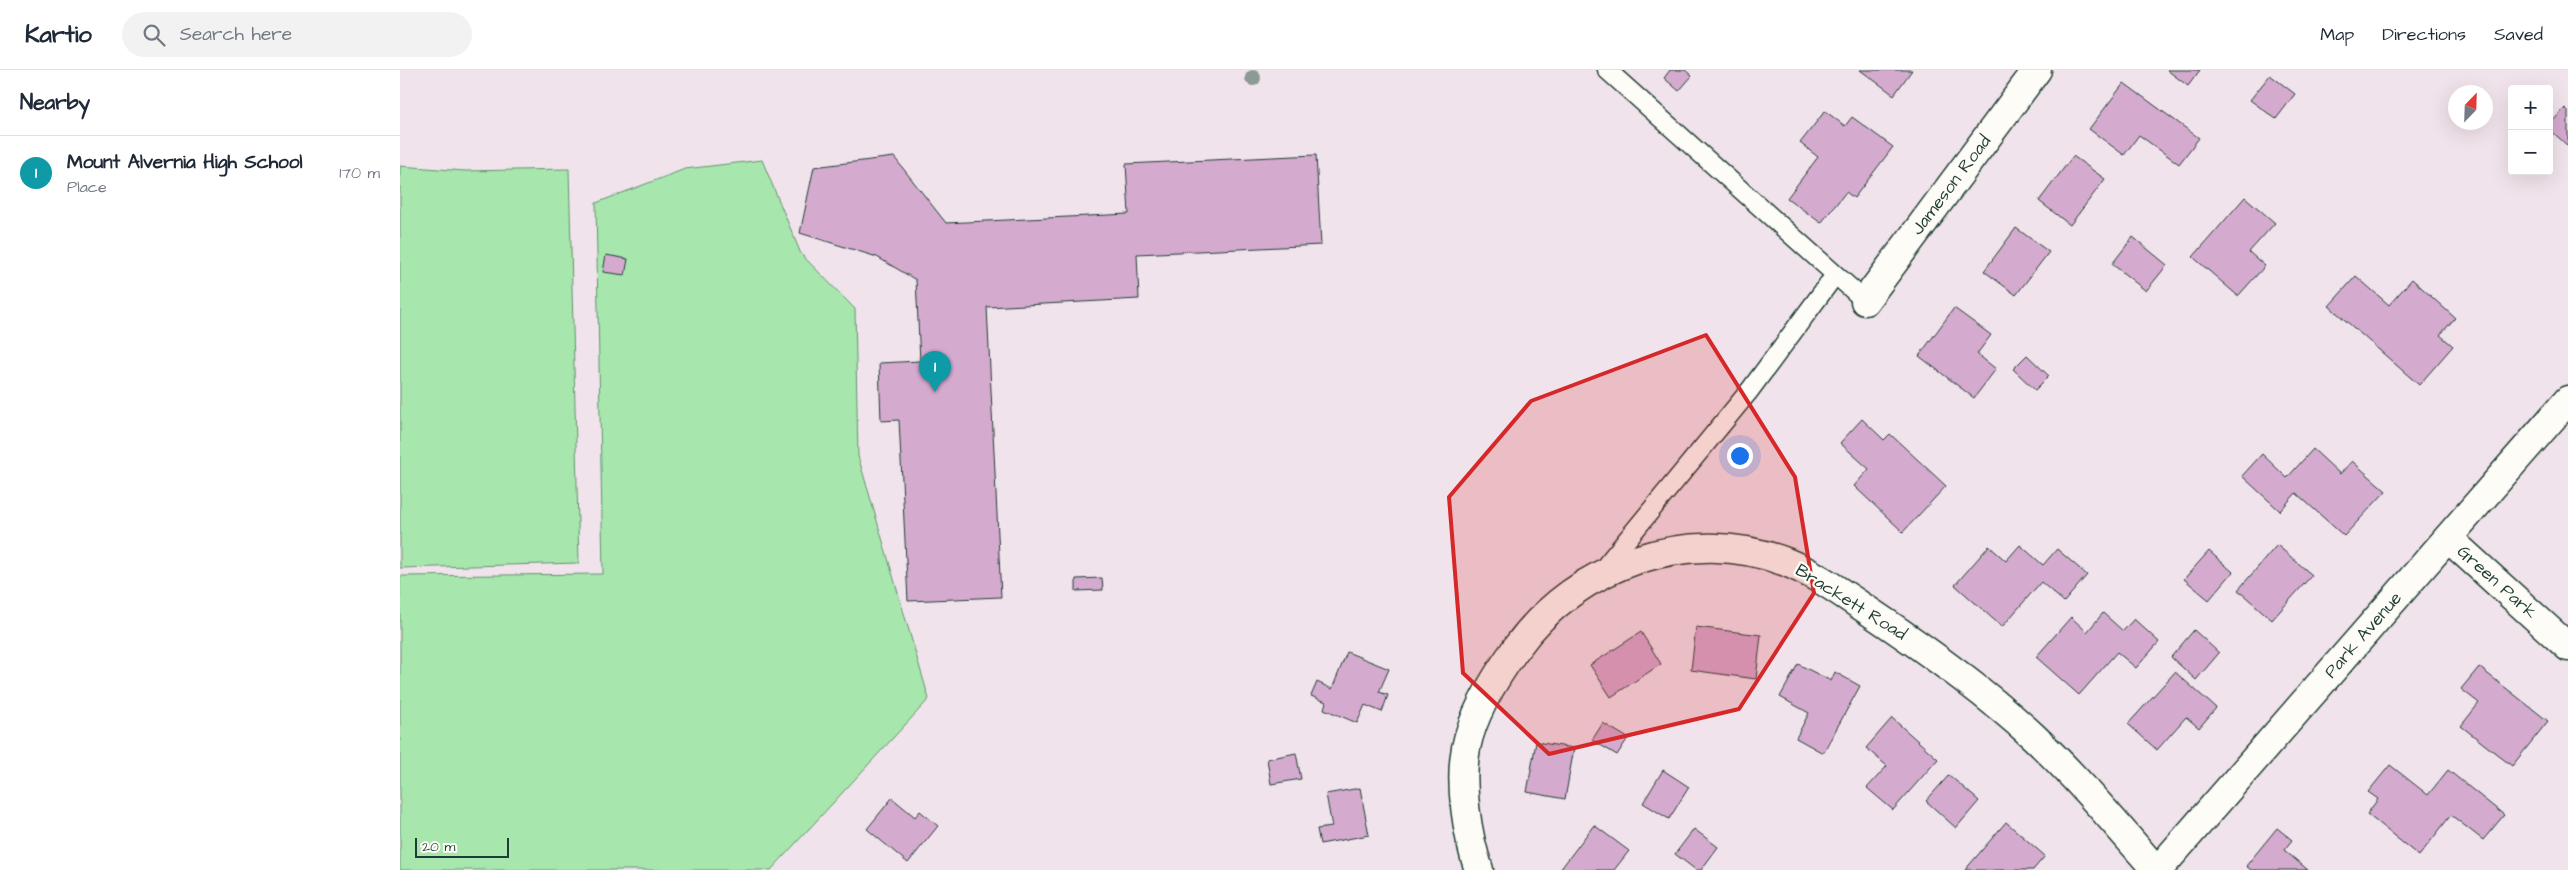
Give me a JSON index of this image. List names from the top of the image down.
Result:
{
  "streets": {
    "street": [
      "Jameson Road",
      "Green Park",
      "Brackett Road",
      "Park Avenue"
    ]
  },
  "crossings": [
    ["Green Park", "Park Avenue"],
    ["Brackett Road", "Park Avenue"]
  ],
  "scale_bar": "20 m",
  "north": "top right",
  "page": {
    "header": "Kartio",
    "search": "Search here",
    "nav": ["Map", "Directions", "Saved"],
    "heading": "Nearby",
    "map_buttons": ["+", "−"],
    "list": [
      {
        "mark": "1",
        "name": "Mount Alvernia High School",
        "note": "Place",
        "value": "170 m"
      }
    ],
    "pins": "1",
    "scale": "20 m"
  }
}
